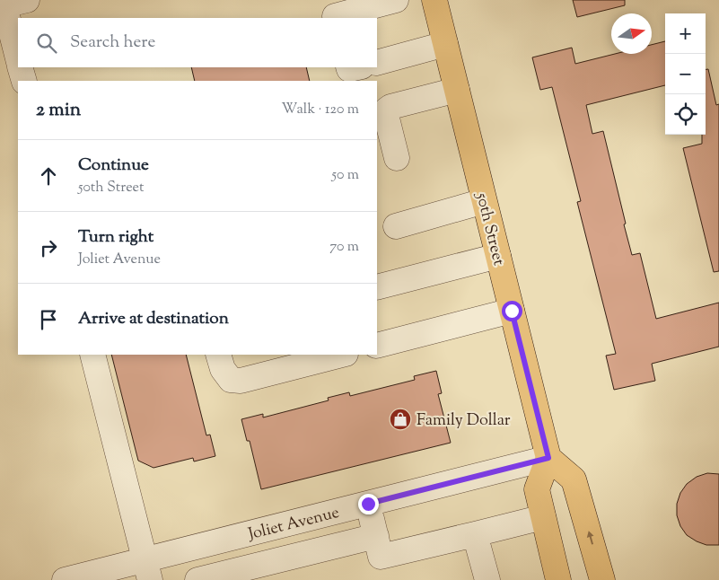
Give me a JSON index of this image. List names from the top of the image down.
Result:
{
  "streets": {
    "main road": ["50th Street"],
    "street": ["Joliet Avenue"]
  },
  "crossings": [
    ["50th Street", "Joliet Avenue"]
  ],
  "places": {
    "shop": ["Family Dollar"]
  },
  "north": "right",
  "page": {
    "map_buttons": ["+", "−"],
    "search": "Search here",
    "heading": ["2 min", "Walk · 120 m"],
    "list": [
      ["Continue", "50th Street", "50 m"],
      ["Turn right", "Joliet Avenue", "70 m"],
      "Arrive at destination"
    ]
  }
}
